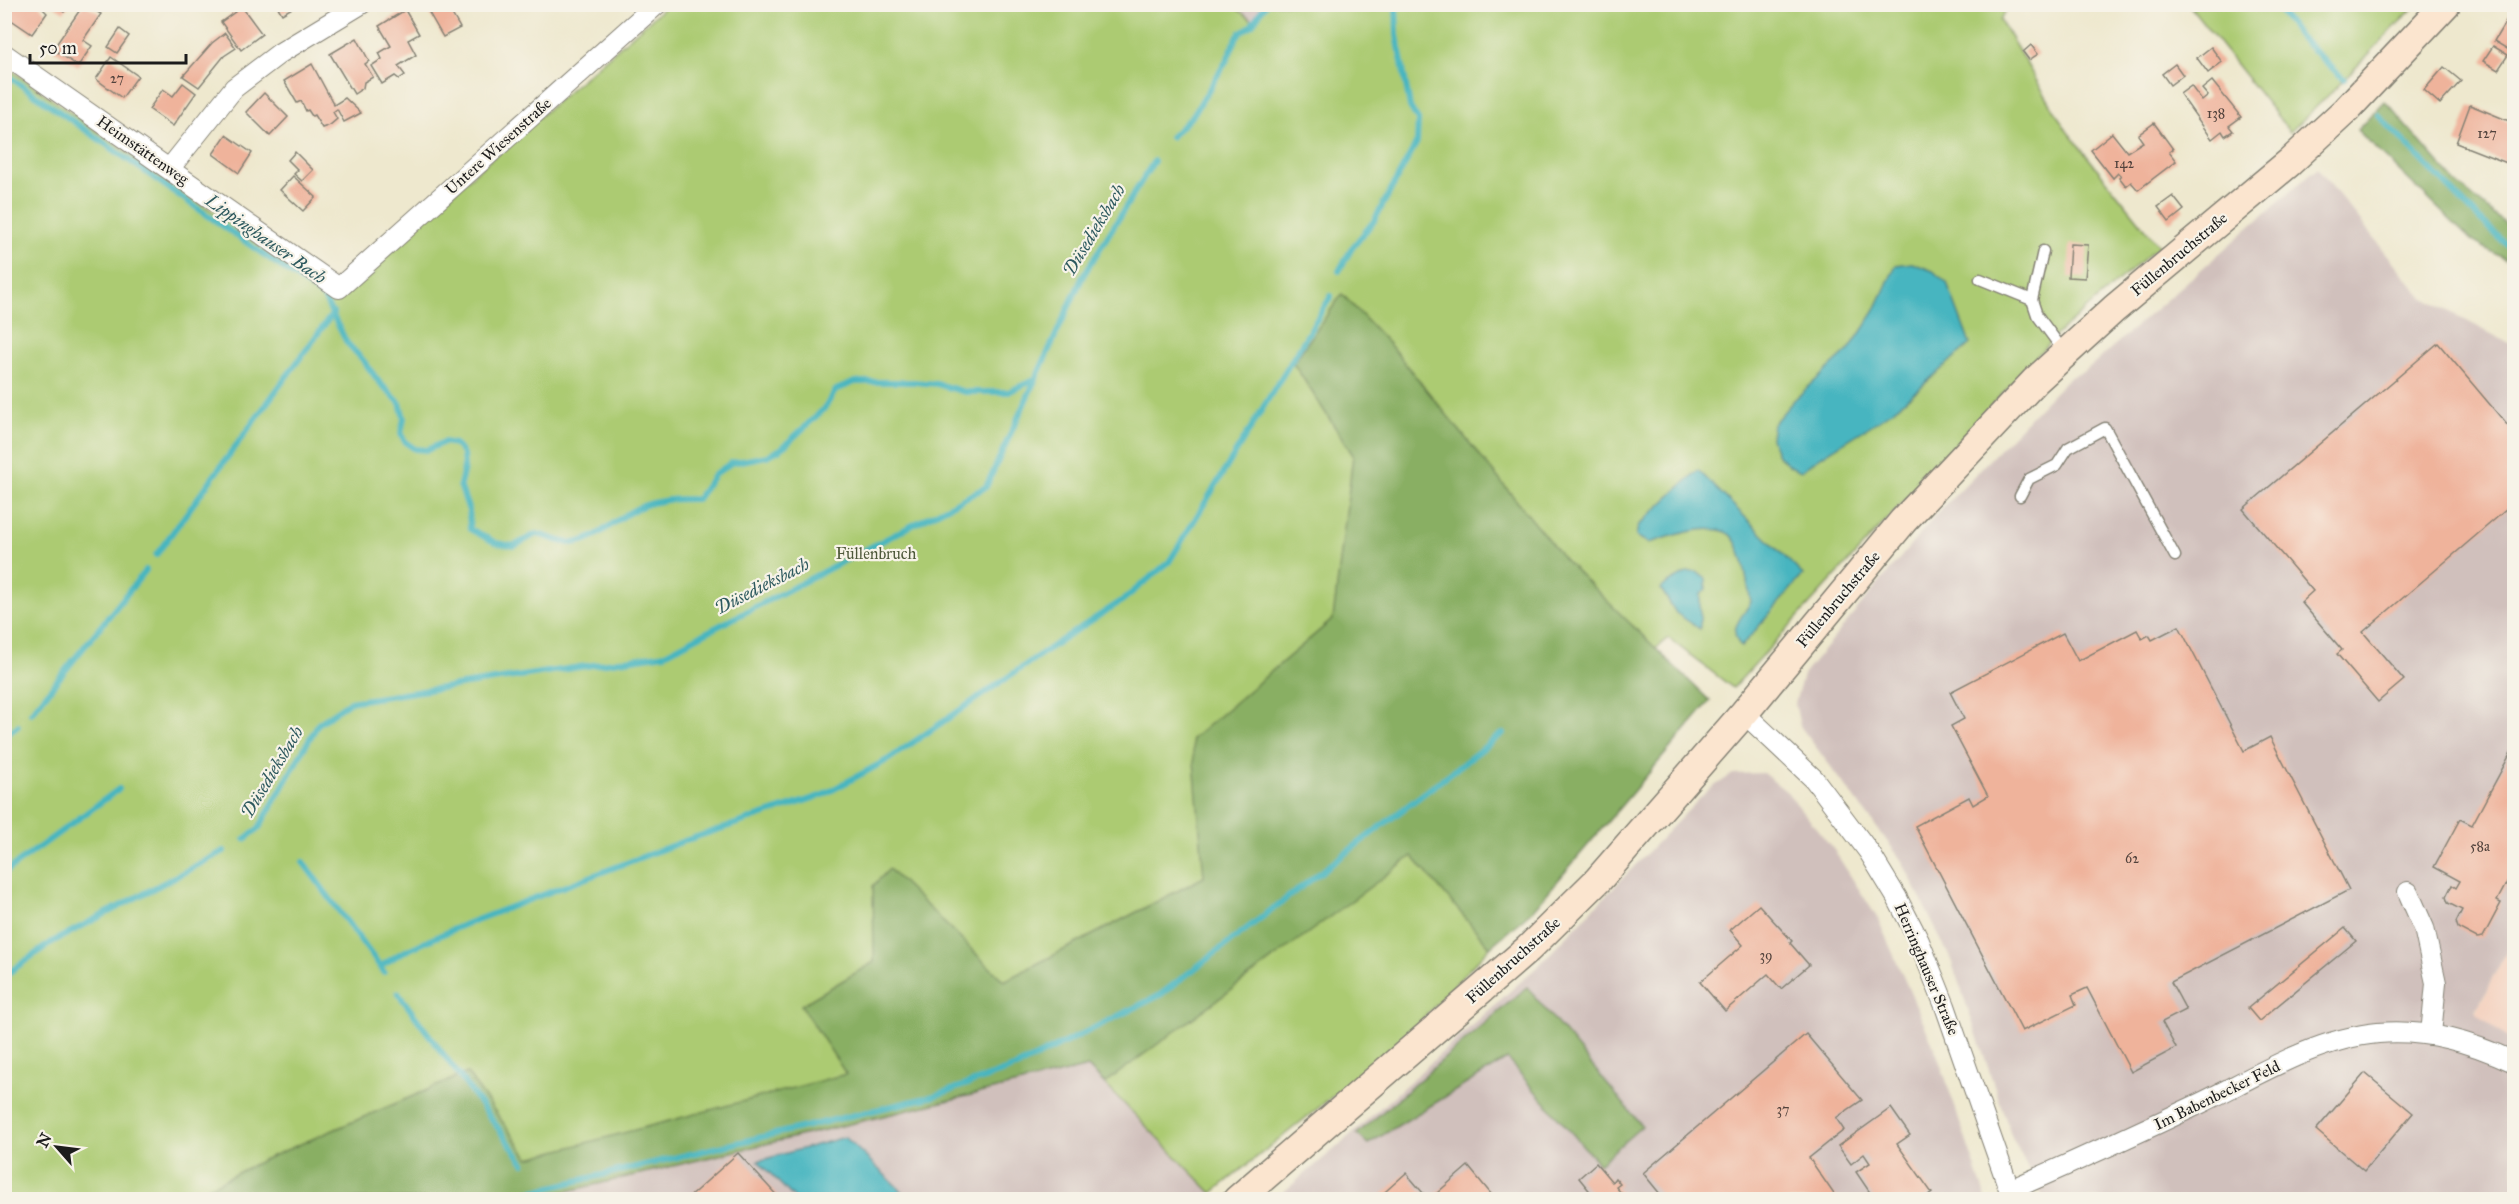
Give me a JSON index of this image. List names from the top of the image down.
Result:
{
  "streets": {
    "street": [
      "Untere Wiesenstraße",
      "Heimstättenweg",
      "Füllenbruchstraße",
      "Herringhauser Straße",
      "Im Babenbecker Feld"
    ]
  },
  "crossings": [
    ["Untere Wiesenstraße", "Heimstättenweg"],
    ["Füllenbruchstraße", "Herringhauser Straße"],
    ["Herringhauser Straße", "Im Babenbecker Feld"]
  ],
  "water": ["Düsedieksbach", "Lippinghauser Bach"],
  "parks": ["Füllenbruch"],
  "house_numbers": [
    "27",
    "138",
    "127",
    "142",
    "58a",
    "62",
    "39",
    "37"
  ],
  "scale_bar": "50 m",
  "north": "top left"
}
